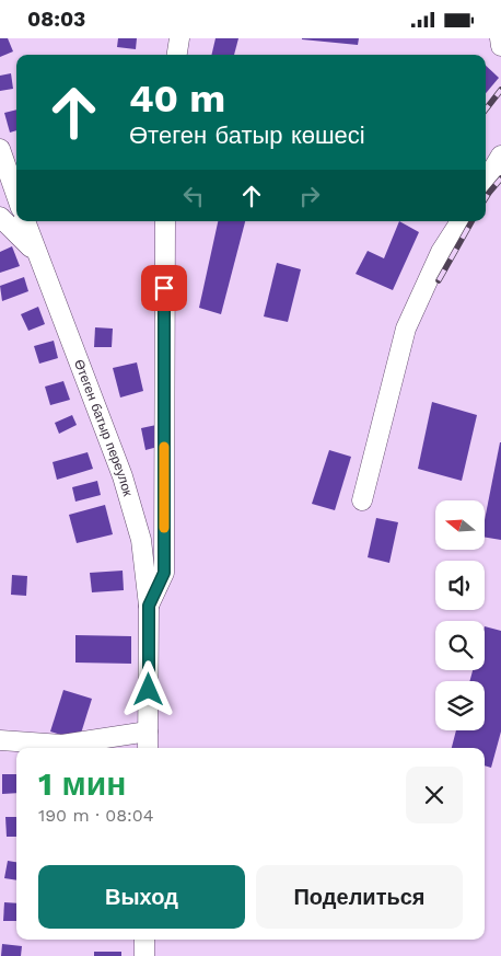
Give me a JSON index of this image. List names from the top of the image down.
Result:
{
  "streets": {
    "street": ["Өтеген батыр переулок"]
  },
  "north": "left",
  "page": {
    "status": "08:03",
    "turn": ["40 m", "Өтеген батыр көшесі"],
    "heading": ["1 мин", "190 m · 08:04"],
    "buttons": ["Выход", "Поделиться"]
  }
}
